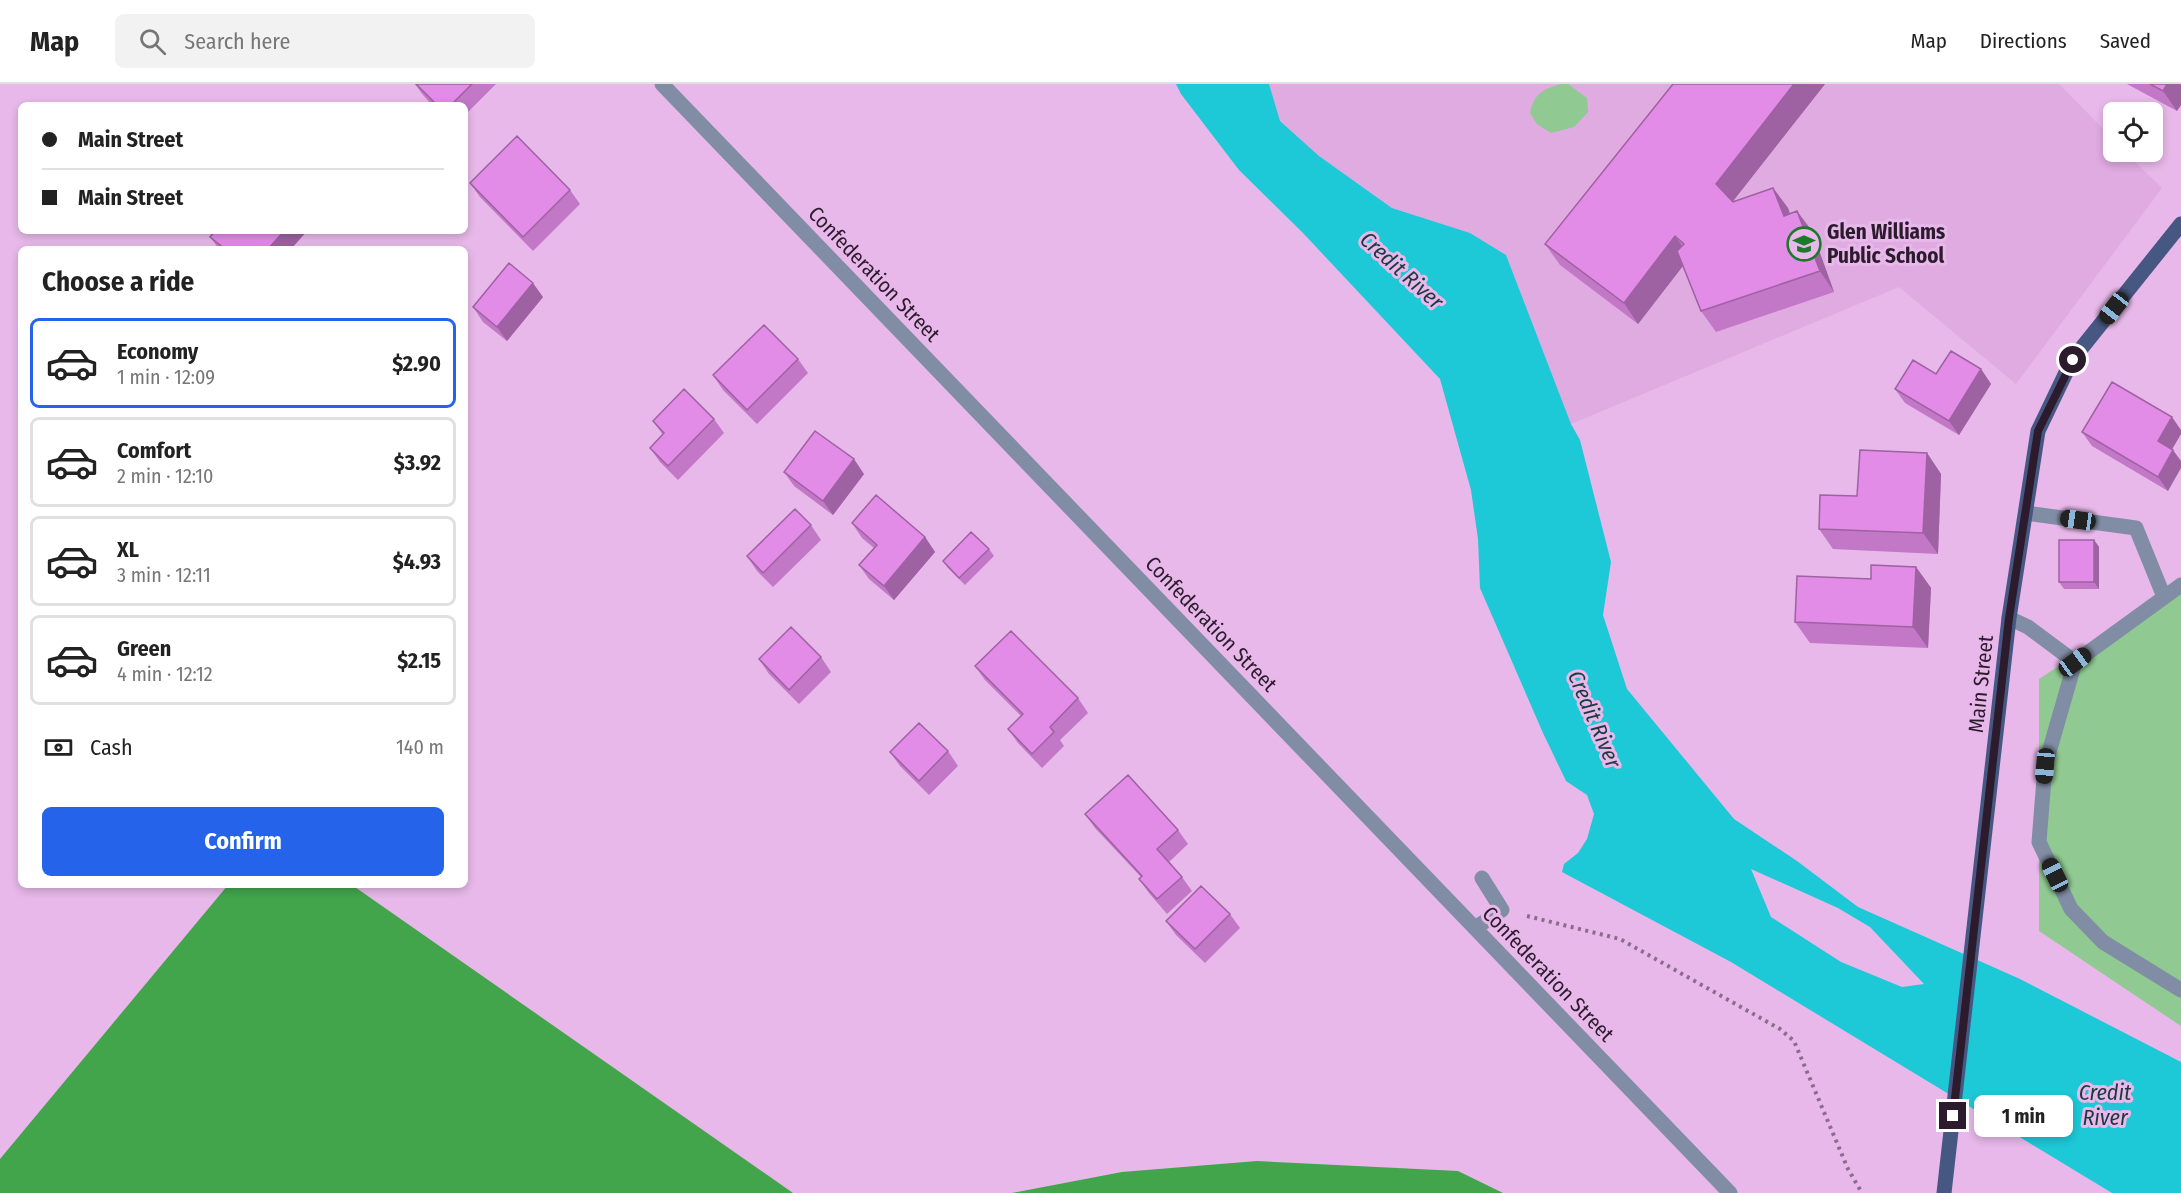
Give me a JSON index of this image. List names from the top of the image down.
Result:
{
  "streets": {
    "main road": ["Main Street"],
    "street": ["Confederation Street"]
  },
  "water": ["Credit River"],
  "places": {
    "school or university": ["Glen Williams Public School"]
  },
  "page": {
    "header": "Map",
    "search": "Search here",
    "nav": ["Map", "Directions", "Saved"],
    "banner": ["Main Street", "Main Street"],
    "heading": "Choose a ride",
    "list": [
      {
        "name": "Economy",
        "note": "1 min · 12:09",
        "value": "$2.90"
      },
      {
        "name": "Comfort",
        "note": "2 min · 12:10",
        "value": "$3.92"
      },
      {
        "name": "XL",
        "note": "3 min · 12:11",
        "value": "$4.93"
      },
      {
        "name": "Green",
        "note": "4 min · 12:12",
        "value": "$2.15"
      }
    ],
    "pay": ["Cash", "140 m"],
    "buttons": "Confirm",
    "bubble": "1 min"
  }
}
